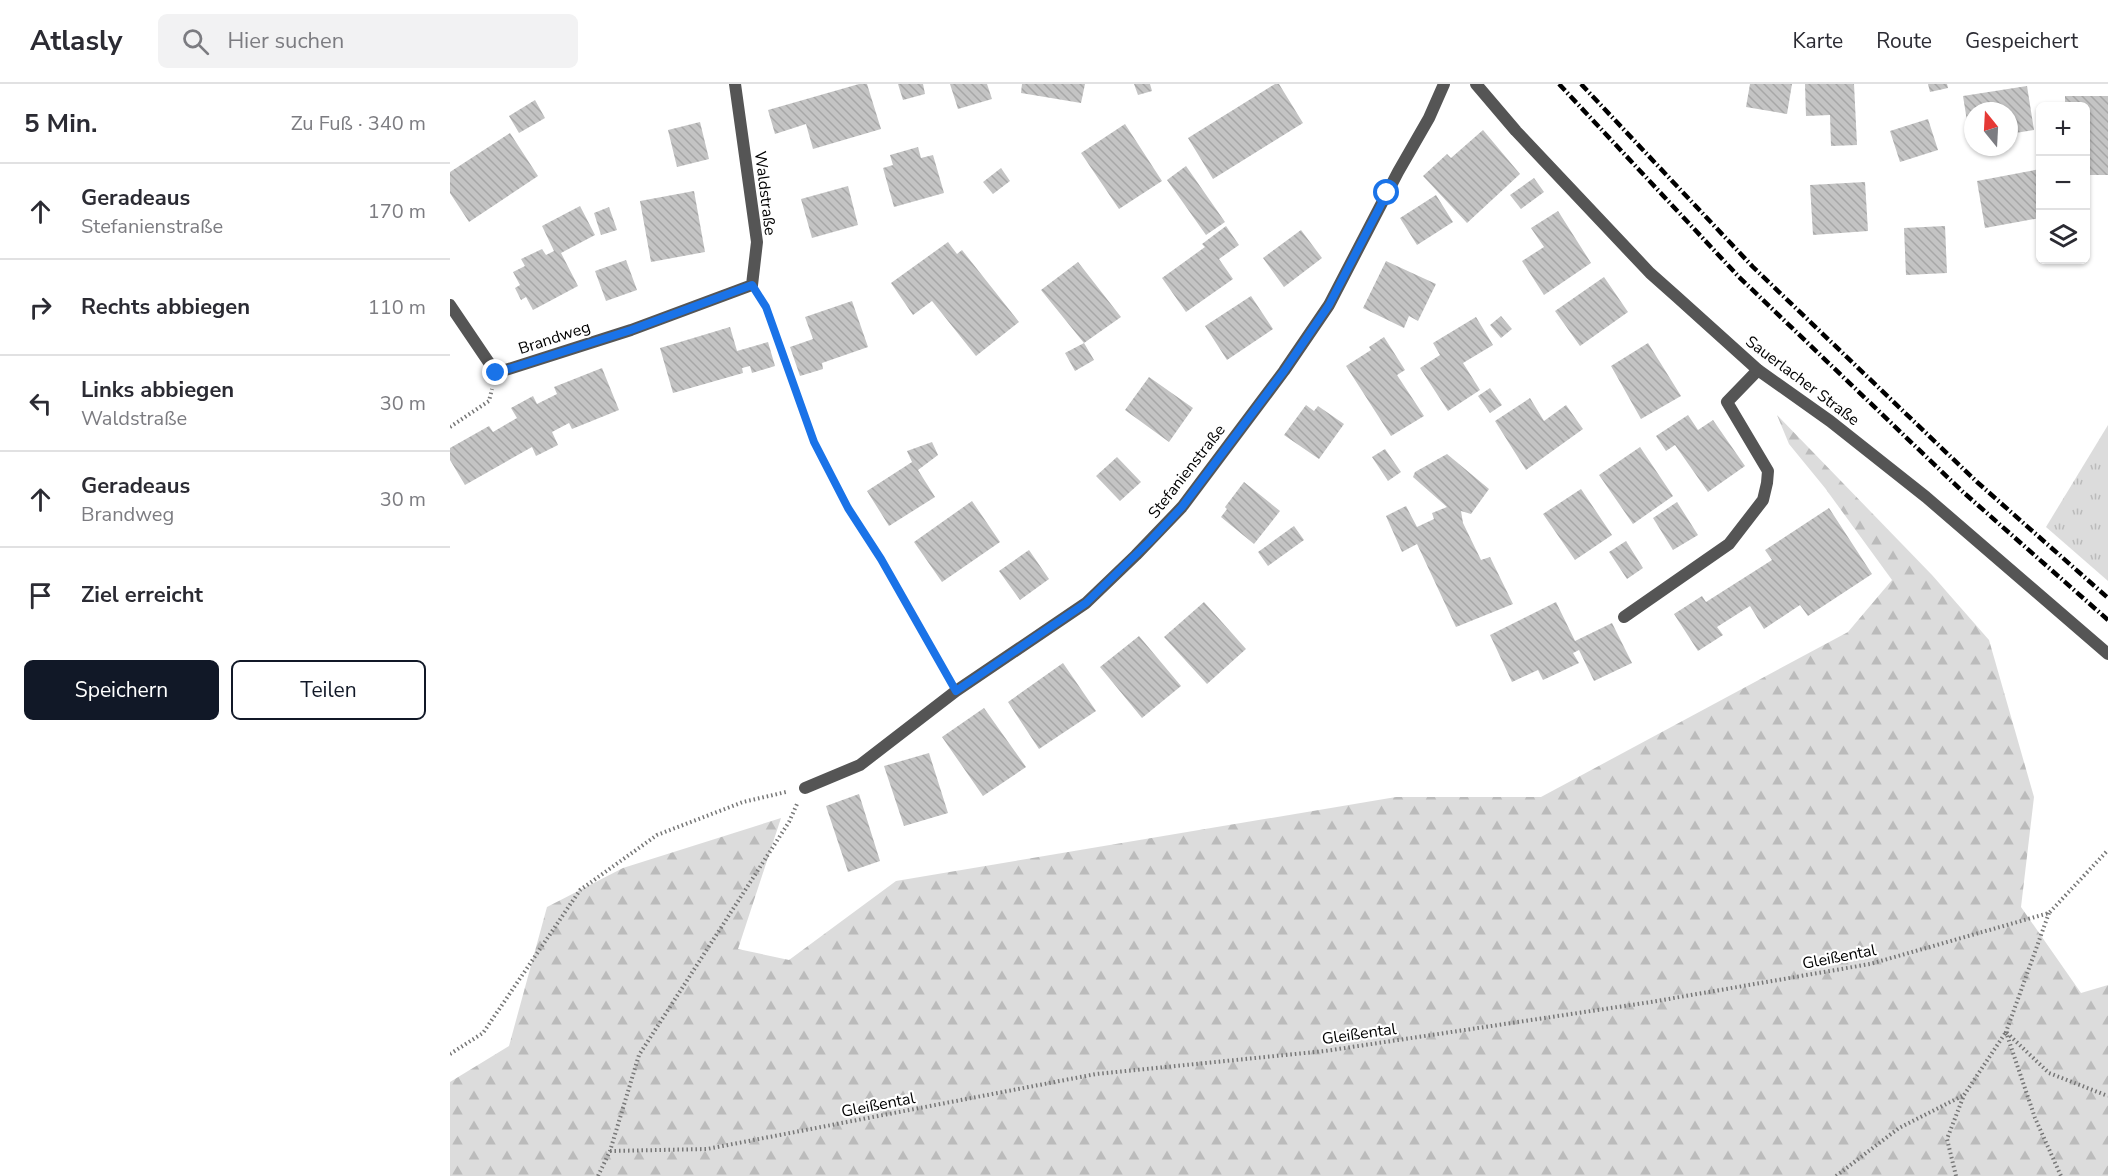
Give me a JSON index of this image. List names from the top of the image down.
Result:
{
  "streets": {
    "street": [
      "Waldstraße",
      "Brandweg",
      "Sauerlacher Straße",
      "Stefanienstraße"
    ],
    "path": ["Gleißental"]
  },
  "crossings": [
    ["Waldstraße", "Brandweg"]
  ],
  "north": "top",
  "page": {
    "header": "Atlasly",
    "search": "Hier suchen",
    "nav": ["Karte", "Route", "Gespeichert"],
    "heading": ["5 Min.", "Zu Fuß · 340 m"],
    "map_buttons": ["+", "−"],
    "list": [
      ["Geradeaus", "Stefanienstraße", "170 m"],
      ["Rechts abbiegen", "110 m"],
      ["Links abbiegen", "Waldstraße", "30 m"],
      ["Geradeaus", "Brandweg", "30 m"],
      "Ziel erreicht"
    ],
    "buttons": ["Speichern", "Teilen"]
  }
}
